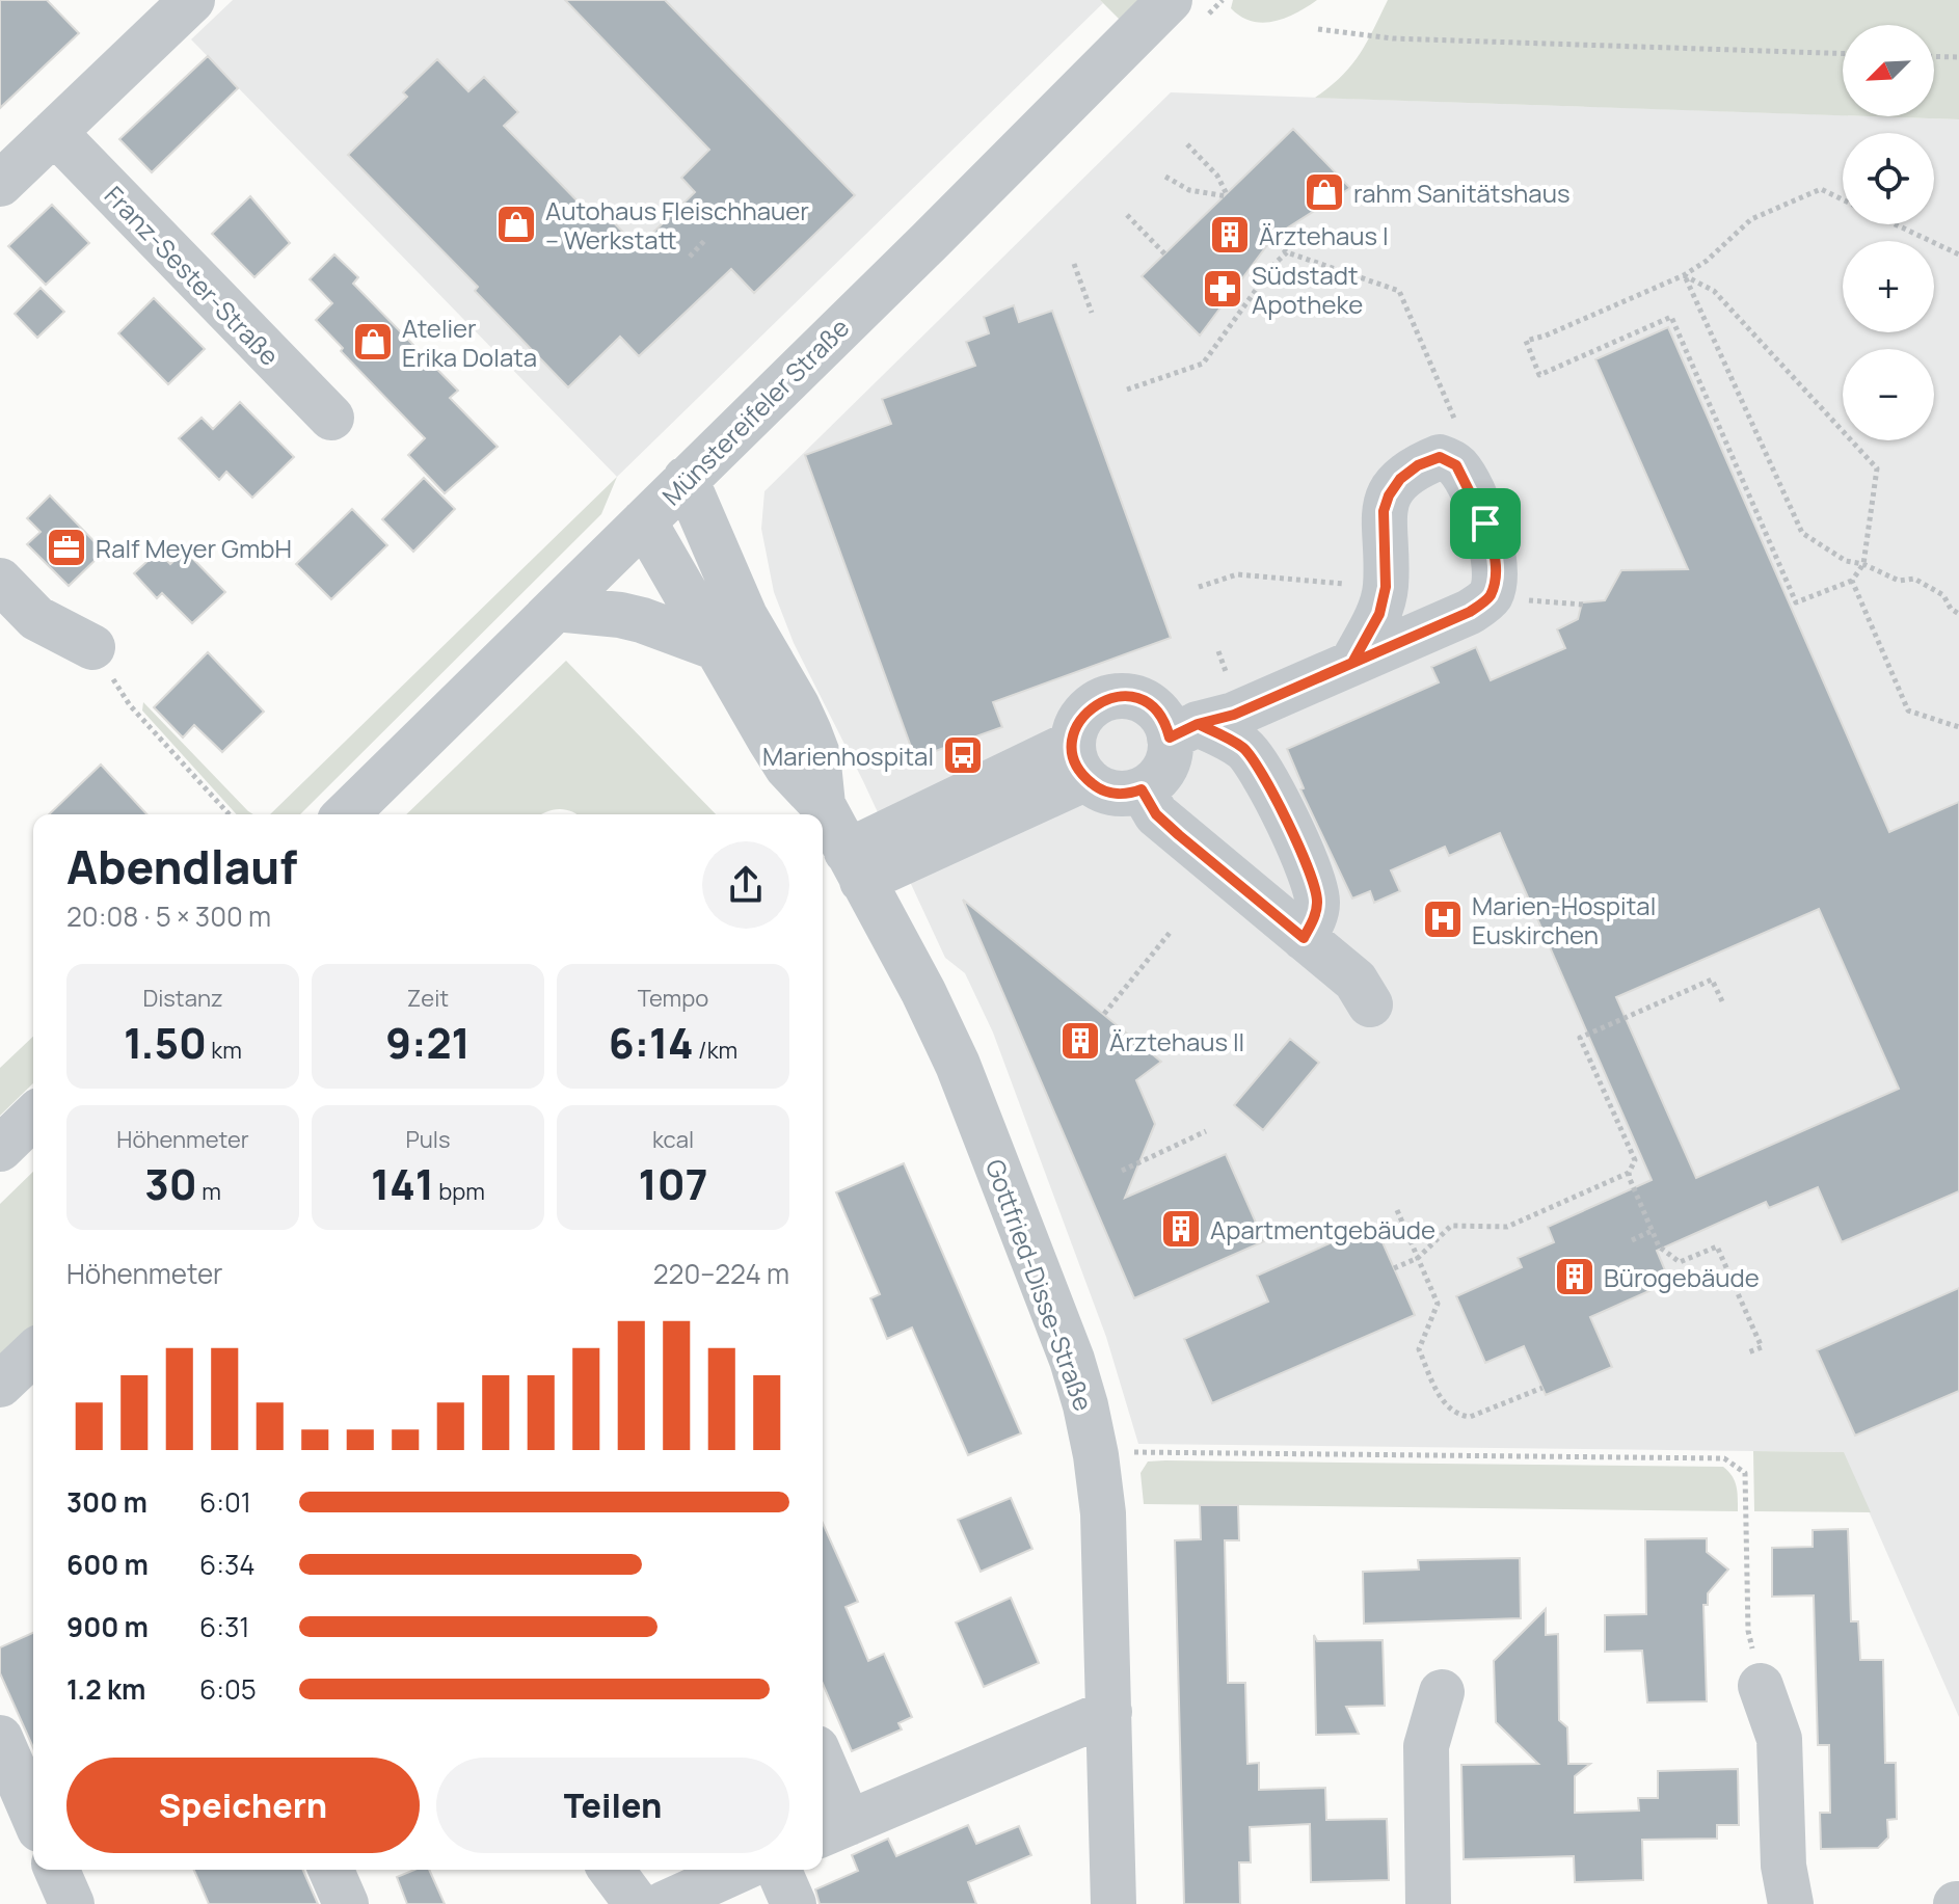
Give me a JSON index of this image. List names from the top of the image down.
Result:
{
  "streets": {
    "street": ["Franz-Sester-Straße", "Münstereifeler Straße", "Gottfried-Disse-Straße"]
  },
  "crossings": [
    ["Münstereifeler Straße", "Gottfried-Disse-Straße"]
  ],
  "places": {
    "shop": ["rahm Sanitätshaus", "Autohaus Fleischhauer – Werkstatt", "Atelier Erika Dolata"],
    "building": [
      "Ärztehaus I",
      "Ärztehaus II",
      "Apartmentgebäude",
      "Bürogebäude"
    ],
    "pharmacy": ["Südstadt Apotheke"],
    "office": ["Ralf Meyer GmbH"],
    "bus stop": ["Marienhospital"],
    "hospital": ["Marien-Hospital Euskirchen"]
  },
  "north": "bottom left",
  "page": {
    "map_buttons": ["+", "−"],
    "heading": ["Abendlauf", "20:08 · 5 × 300 m"],
    "stats": [
      ["Distanz", "1.50 km"],
      ["Zeit", "9:21"],
      ["Tempo", "6:14 /km"],
      ["Höhenmeter", "30 m"],
      ["Puls", "141 bpm"],
      ["kcal", "107"]
    ],
    "chart": ["Höhenmeter", "220–224 m"],
    "list": [
      {
        "name": "300 m",
        "note": "6:01"
      },
      {
        "name": "600 m",
        "note": "6:34"
      },
      {
        "name": "900 m",
        "note": "6:31"
      },
      {
        "name": "1.2 km",
        "note": "6:05"
      }
    ],
    "buttons": ["Speichern", "Teilen"]
  }
}
